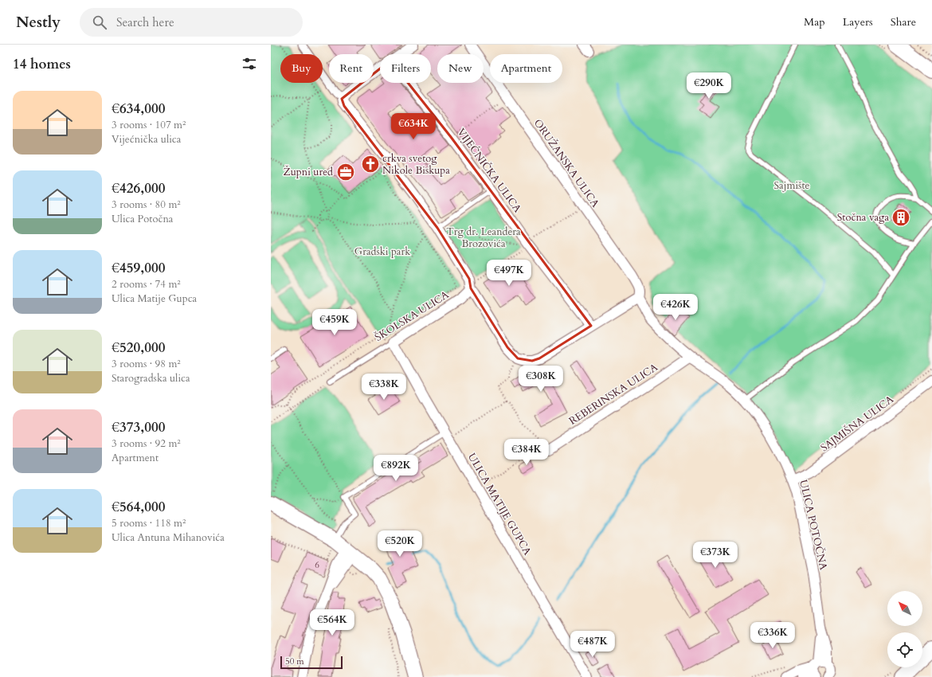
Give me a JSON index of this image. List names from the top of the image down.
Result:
{
  "streets": {
    "street": [
      "ORUŽANSKA ULICA",
      "VIJEĆNIČKA ULICA",
      "ŠKOLSKA ULICA",
      "REBERINSKA ULICA",
      "SAJMIŠNA ULICA",
      "ULICA MATIJE GUPCA",
      "ULICA POTOČNA"
    ]
  },
  "crossings": [
    ["ORUŽANSKA ULICA", "ULICA POTOČNA"],
    ["ŠKOLSKA ULICA", "ULICA MATIJE GUPCA"],
    ["REBERINSKA ULICA", "ULICA POTOČNA"],
    ["SAJMIŠNA ULICA", "ULICA POTOČNA"]
  ],
  "parks": ["Sajmište", "Trg dr. Leandera Brozovića", "Gradski park"],
  "places": {
    "church": ["crkva svetog Nikole Biskupa"],
    "office": ["Župni ured"],
    "building": ["Stočna vaga"]
  },
  "house_numbers": ["6"],
  "scale_bar": "50 m",
  "north": "top left",
  "page": {
    "header": "Nestly",
    "search": "Search here",
    "nav": ["Map", "Layers", "Share"],
    "heading": "14 homes",
    "chip": [
      "Buy",
      "Rent",
      "Filters",
      "New",
      "Apartment"
    ],
    "price": [
      "€290K",
      "€634K",
      "€497K",
      "€426K",
      "€459K",
      "€308K",
      "€338K",
      "€384K",
      "€892K",
      "€520K",
      "€373K",
      "€564K",
      "€336K",
      "€487K"
    ],
    "list": [
      {
        "name": "€634,000",
        "note": "3 rooms · 107 m² · Vijećnička ulica"
      },
      {
        "name": "€426,000",
        "note": "3 rooms · 80 m² · Ulica Potočna"
      },
      {
        "name": "€459,000",
        "note": "2 rooms · 74 m² · Ulica Matije Gupca"
      },
      {
        "name": "€520,000",
        "note": "3 rooms · 98 m² · Starogradska ulica"
      },
      {
        "name": "€373,000",
        "note": "3 rooms · 92 m² · Apartment"
      },
      {
        "name": "€564,000",
        "note": "5 rooms · 118 m² · Ulica Antuna Mihanovića"
      }
    ],
    "scale": "50 m"
  }
}
